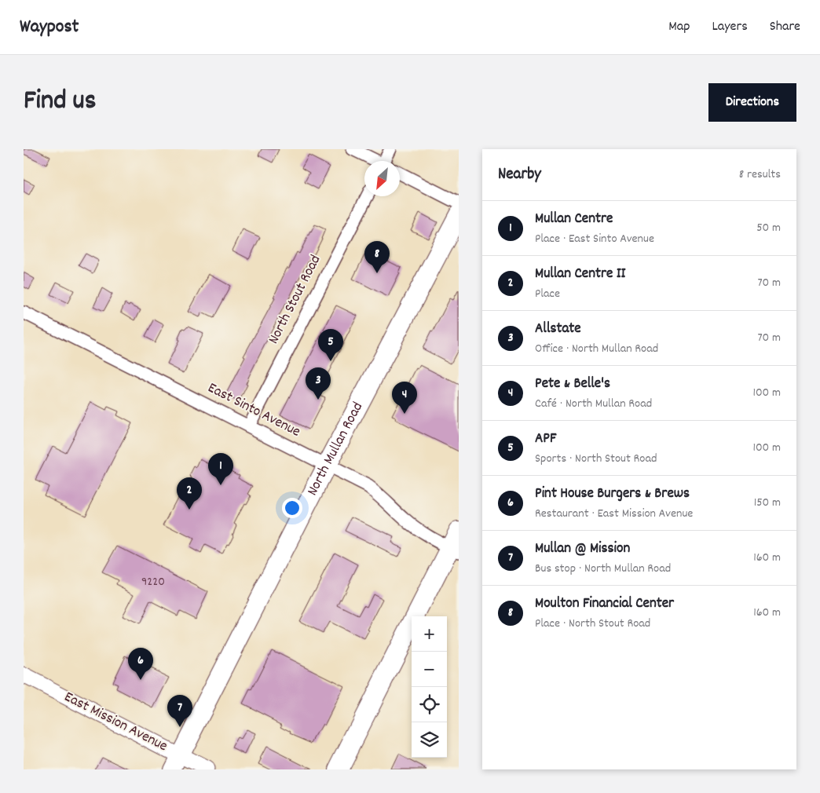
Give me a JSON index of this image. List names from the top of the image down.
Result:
{
  "streets": {
    "main road": ["North Mullan Road"],
    "street": ["North Stout Road", "East Sinto Avenue", "East Mission Avenue"]
  },
  "crossings": [
    ["North Stout Road", "East Sinto Avenue"],
    ["East Sinto Avenue", "North Mullan Road"],
    ["North Mullan Road", "East Mission Avenue"]
  ],
  "house_numbers": ["9220"],
  "north": "bottom left",
  "page": {
    "header": "Waypost",
    "nav": ["Map", "Layers", "Share"],
    "title": "Find us",
    "buttons": "Directions",
    "heading": ["Nearby", "8 results"],
    "list": [
      {
        "mark": "1",
        "name": "Mullan Centre",
        "note": "Place · East Sinto Avenue",
        "value": "50 m"
      },
      {
        "mark": "2",
        "name": "Mullan Centre II",
        "note": "Place",
        "value": "70 m"
      },
      {
        "mark": "3",
        "name": "Allstate",
        "note": "Office · North Mullan Road",
        "value": "70 m"
      },
      {
        "mark": "4",
        "name": "Pete & Belle's",
        "note": "Café · North Mullan Road",
        "value": "100 m"
      },
      {
        "mark": "5",
        "name": "APF",
        "note": "Sports · North Stout Road",
        "value": "100 m"
      },
      {
        "mark": "6",
        "name": "Pint House Burgers & Brews",
        "note": "Restaurant · East Mission Avenue",
        "value": "150 m"
      },
      {
        "mark": "7",
        "name": "Mullan @ Mission",
        "note": "Bus stop · North Mullan Road",
        "value": "160 m"
      },
      {
        "mark": "8",
        "name": "Moulton Financial Center",
        "note": "Place · North Stout Road",
        "value": "160 m"
      }
    ],
    "pins": [
      "8",
      "5",
      "3",
      "4",
      "1",
      "2",
      "6",
      "7"
    ],
    "map_buttons": ["+", "−"]
  }
}
